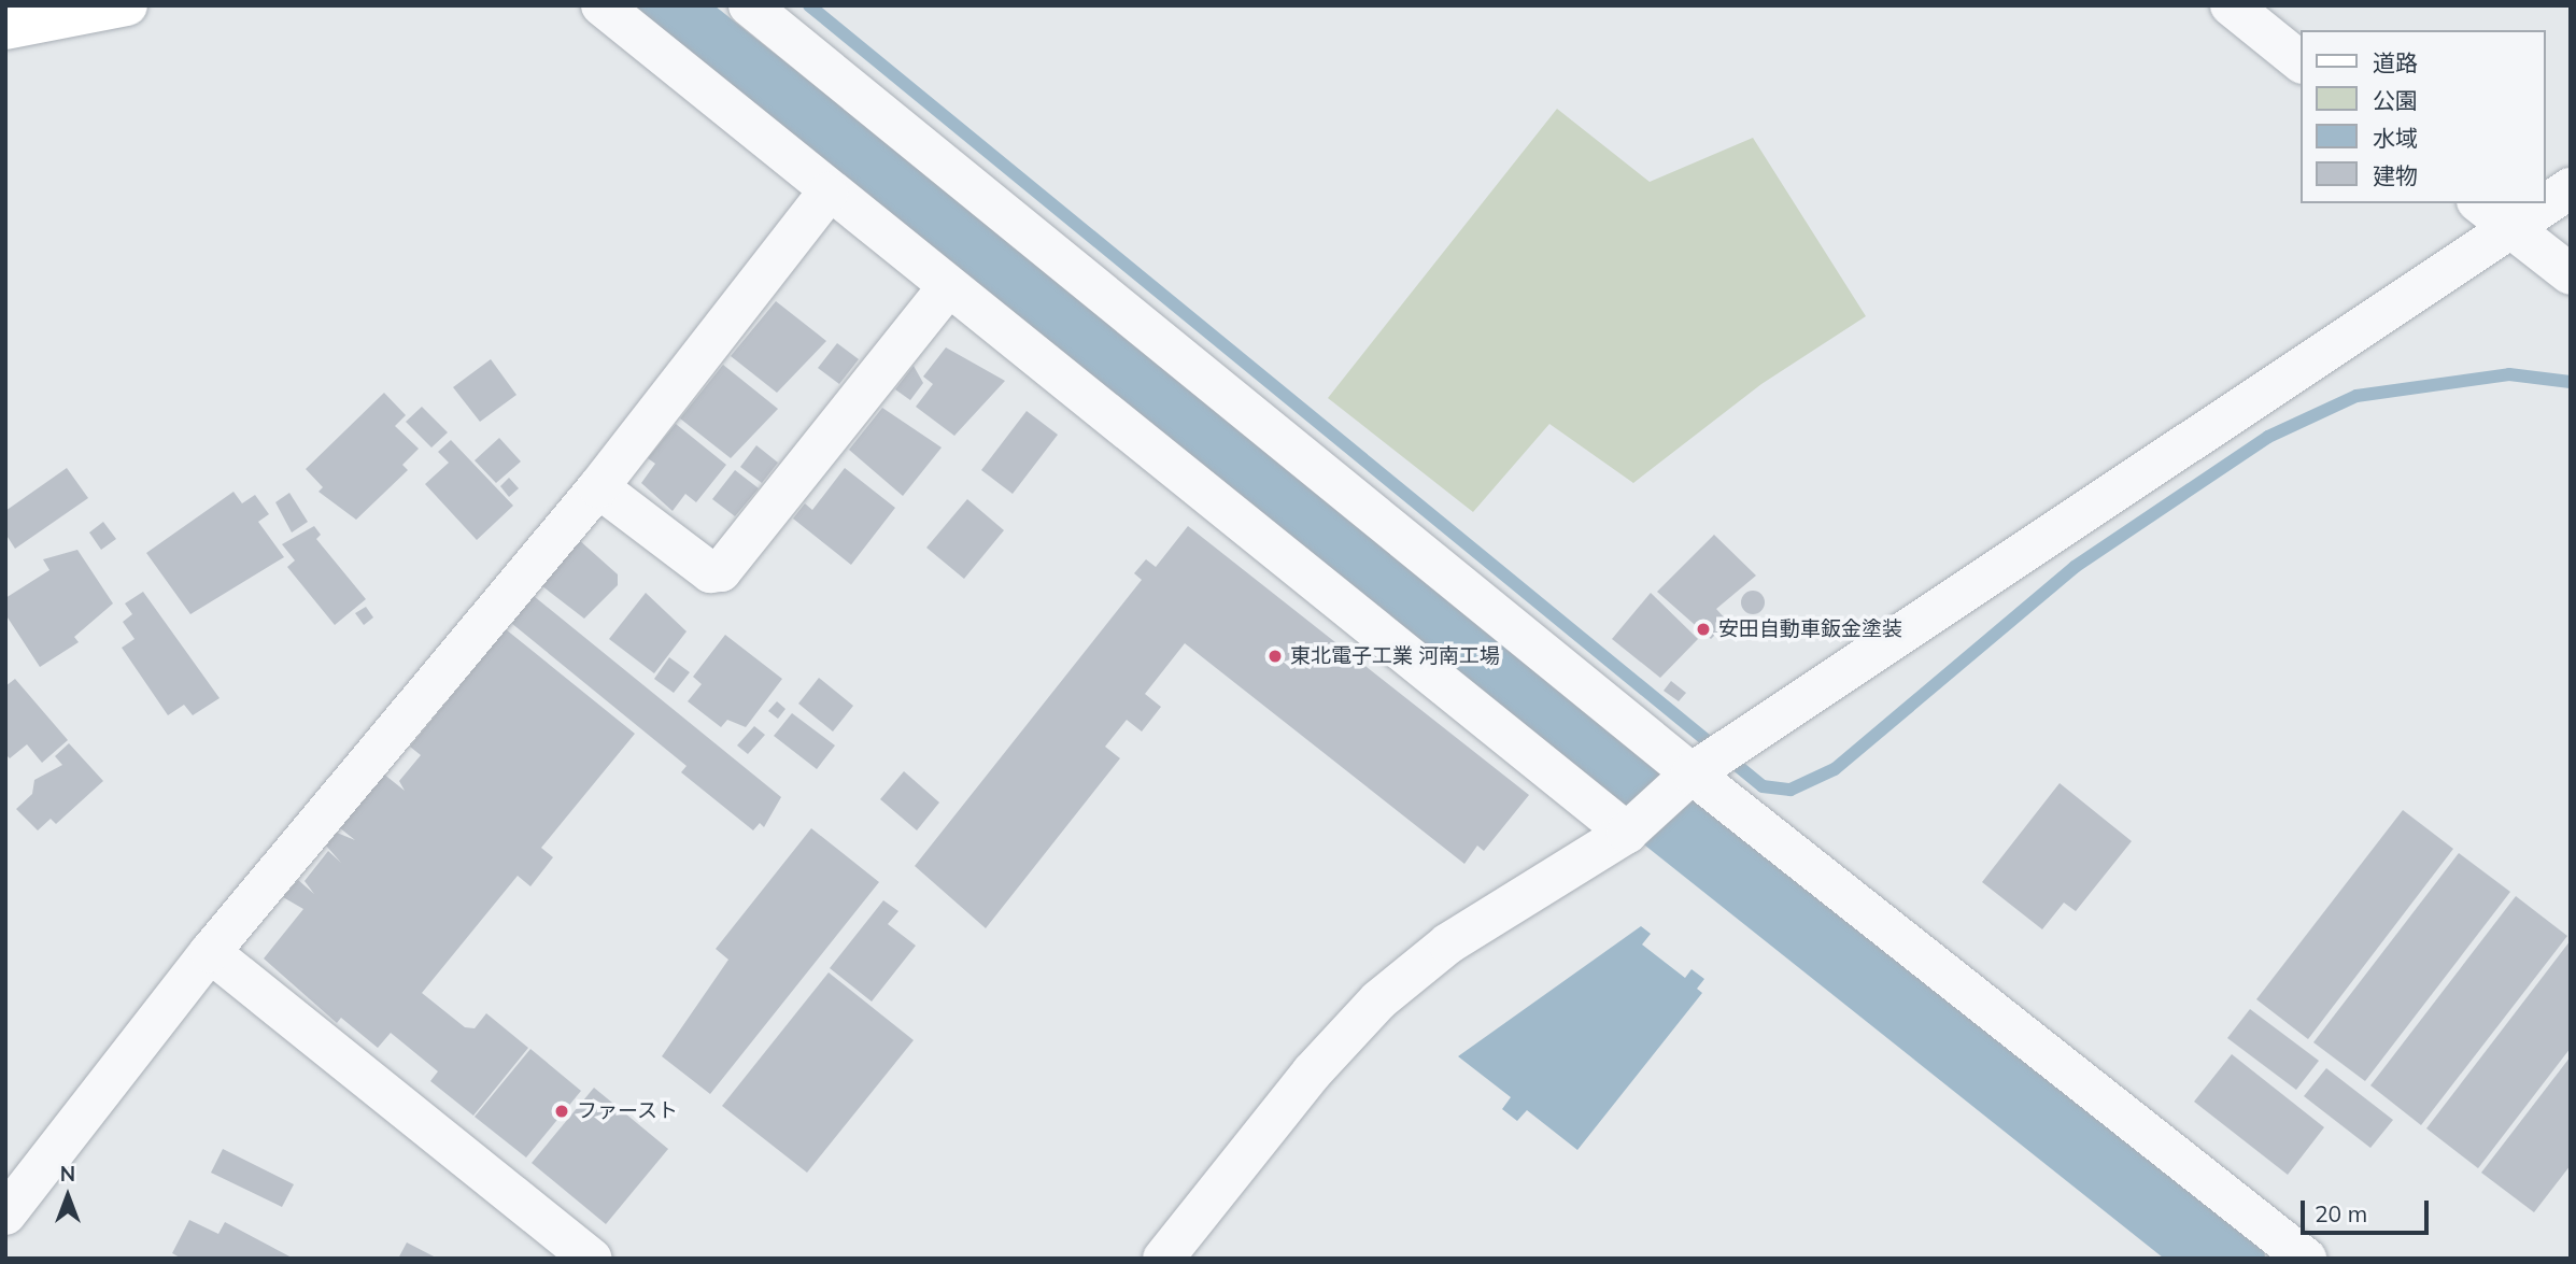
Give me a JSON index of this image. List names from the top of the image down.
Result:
{
  "places": ["安田自動車鈑金塗装", "東北電子工業 河南工場", "ファースト"],
  "legend": [
    "道路",
    "公園",
    "水域",
    "建物"
  ],
  "scale_bar": "20 m",
  "north": "top"
}
